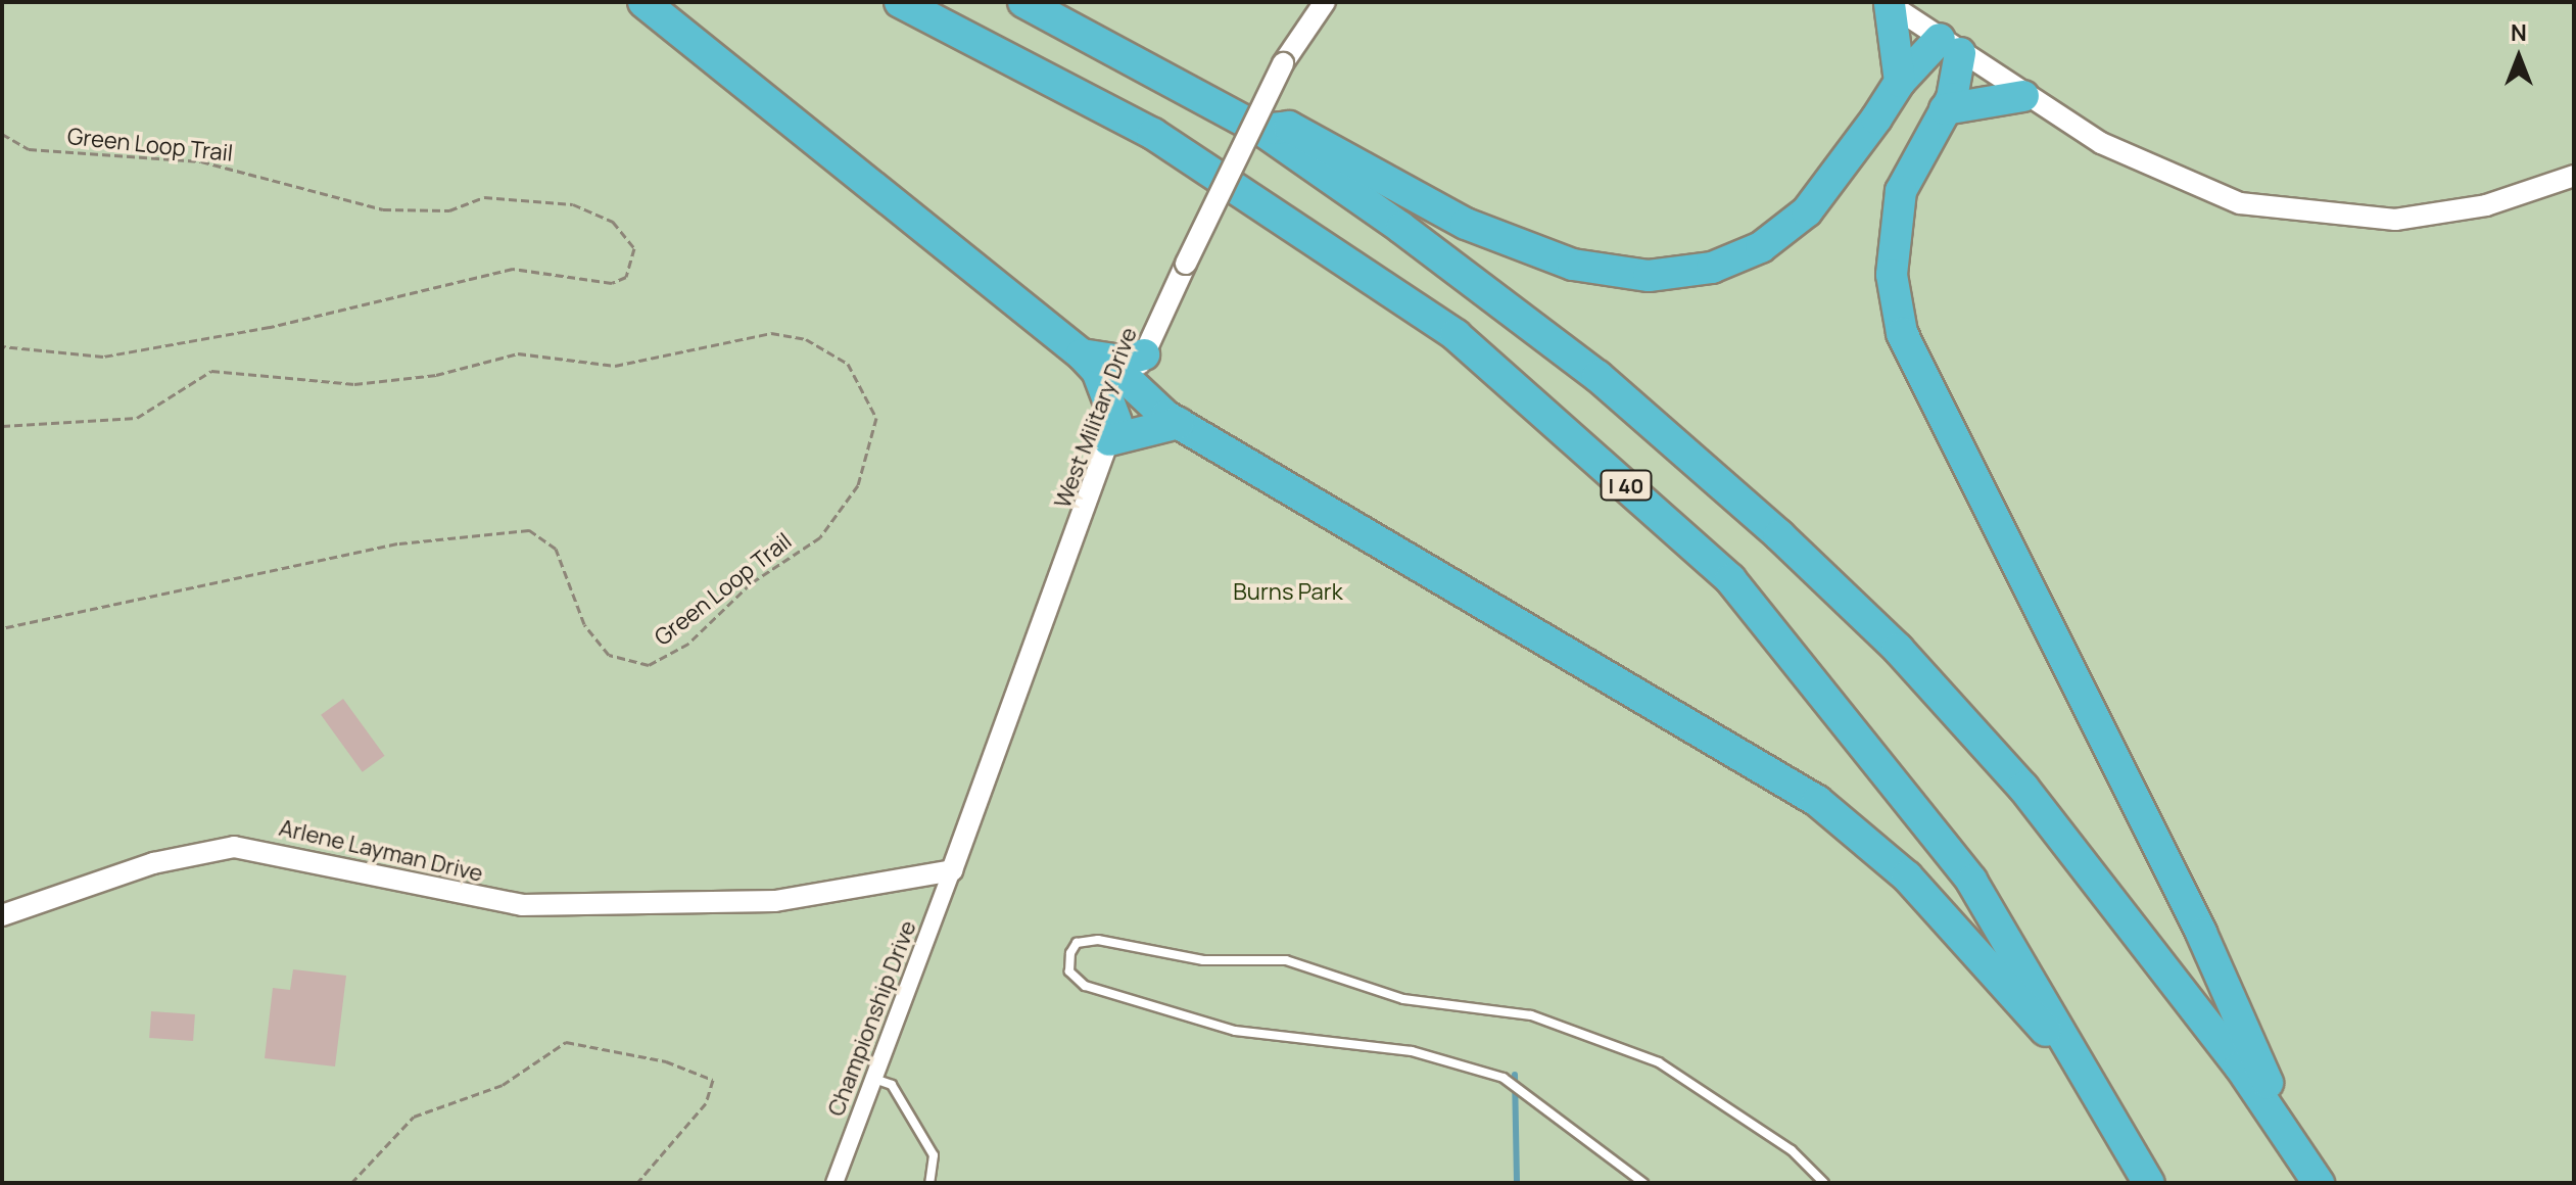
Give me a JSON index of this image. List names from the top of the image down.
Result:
{
  "streets": {
    "highway": ["I 40"],
    "street": ["West Military Drive", "Arlene Layman Drive", "Championship Drive"],
    "path": ["Green Loop Trail"]
  },
  "crossings": [
    ["West Military Drive", "Arlene Layman Drive"],
    ["West Military Drive", "Championship Drive"],
    ["Arlene Layman Drive", "Championship Drive"]
  ],
  "parks": ["Burns Park"],
  "north": "top"
}
